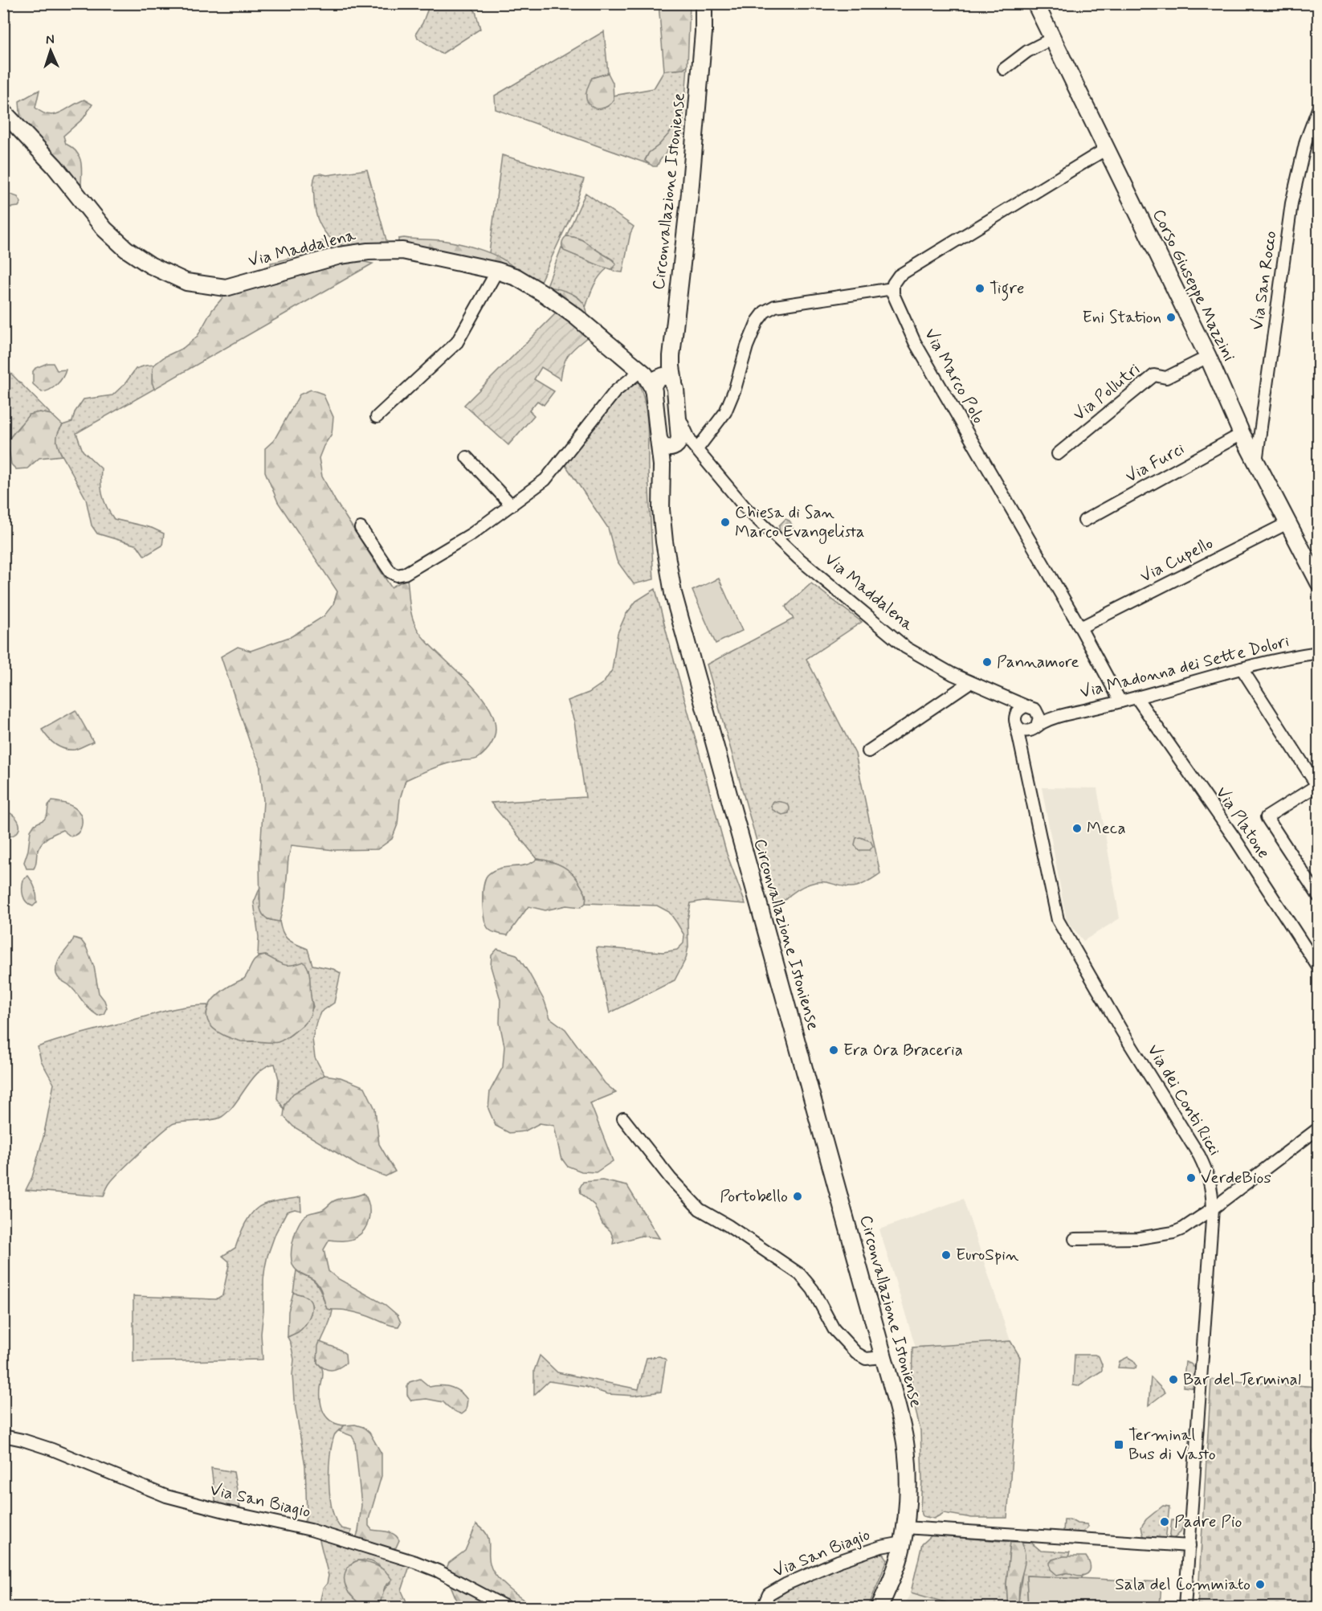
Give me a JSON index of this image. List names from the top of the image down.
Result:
{
  "streets": {
    "main road": ["Circonvallazione Istoniense", "Via Maddalena", "Corso Giuseppe Mazzini"],
    "street": [
      "Via San Rocco",
      "Via Marco Polo",
      "Via Pollutri",
      "Via Furci",
      "Via Cupello",
      "Via Madonna dei Sette Dolori",
      "Via Platone",
      "Via dei Conti Ricci",
      "Via San Biagio"
    ]
  },
  "crossings": [
    ["Circonvallazione Istoniense", "Via Maddalena"],
    ["Circonvallazione Istoniense", "Via San Biagio"],
    ["Via Maddalena", "Via Madonna dei Sette Dolori"],
    ["Via Maddalena", "Via dei Conti Ricci"],
    ["Via San Rocco", "Corso Giuseppe Mazzini"],
    ["Corso Giuseppe Mazzini", "Via Pollutri"],
    ["Corso Giuseppe Mazzini", "Via Furci"],
    ["Corso Giuseppe Mazzini", "Via Cupello"],
    ["Via Marco Polo", "Via Cupello"],
    ["Via Marco Polo", "Via Madonna dei Sette Dolori"],
    ["Via Madonna dei Sette Dolori", "Via Platone"],
    ["Via Madonna dei Sette Dolori", "Via dei Conti Ricci"],
    ["Via dei Conti Ricci", "Via San Biagio"]
  ],
  "places": {
    "other": [
      "Tigre",
      "Eni Station",
      "Chiesa di San Marco Evangelista",
      "Pannamore",
      "Meca",
      "Era Ora Braceria",
      "VerdeBios",
      "Portobello",
      "EuroSpin",
      "Bar del Terminal",
      "Padre Pio",
      "Sala del Commiato"
    ],
    "transit": ["Terminal Bus di Vasto"]
  },
  "north": "top"
}
